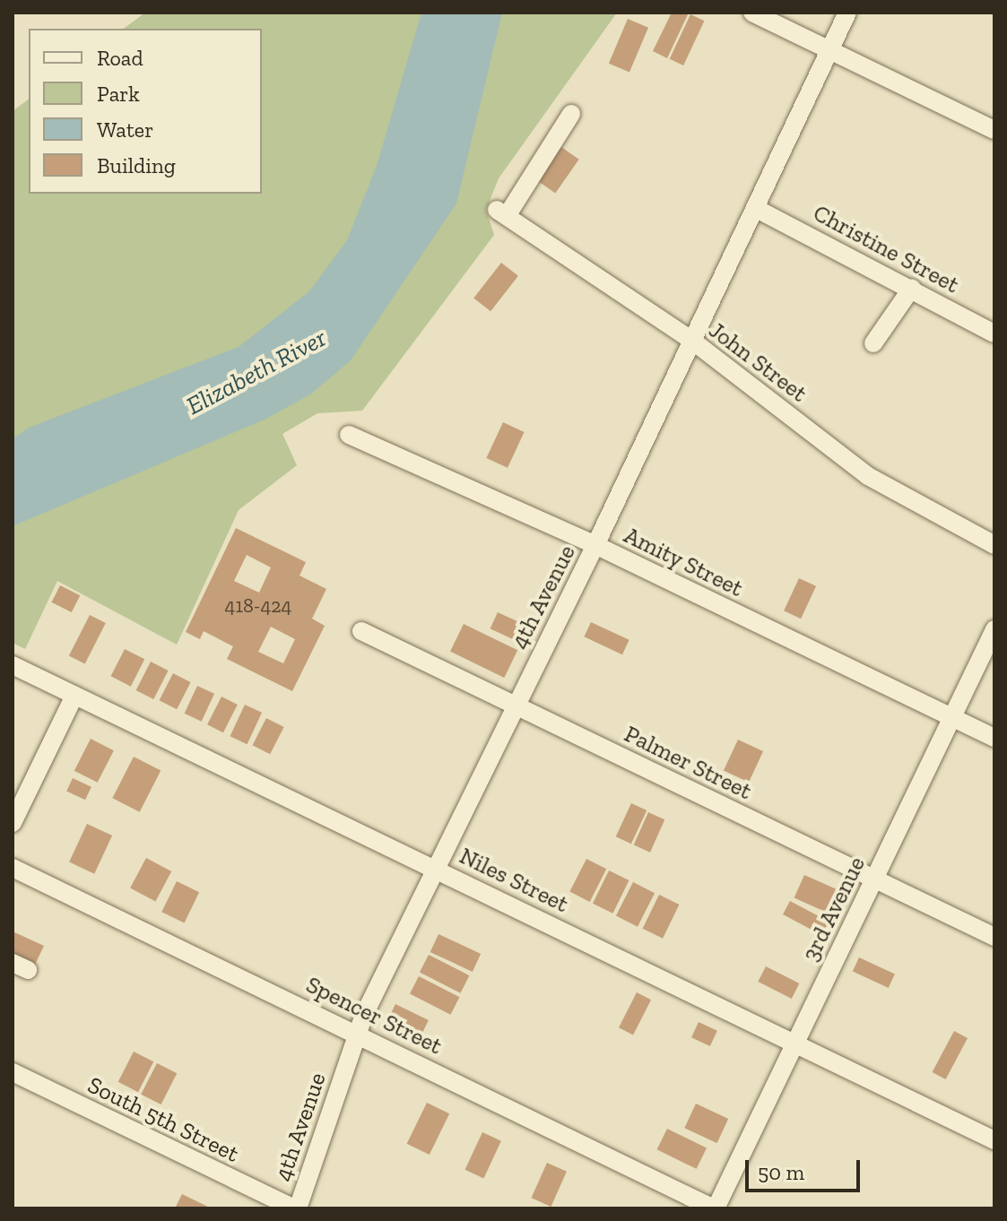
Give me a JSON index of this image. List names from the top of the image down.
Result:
{
  "streets": {
    "street": [
      "Christine Street",
      "John Street",
      "Amity Street",
      "4th Avenue",
      "Palmer Street",
      "Niles Street",
      "3rd Avenue",
      "Spencer Street",
      "South 5th Street"
    ]
  },
  "crossings": [
    ["Christine Street", "4th Avenue"],
    ["John Street", "4th Avenue"],
    ["Amity Street", "4th Avenue"],
    ["Amity Street", "3rd Avenue"],
    ["4th Avenue", "Palmer Street"],
    ["4th Avenue", "Niles Street"],
    ["4th Avenue", "Spencer Street"],
    ["4th Avenue", "South 5th Street"],
    ["Palmer Street", "3rd Avenue"],
    ["Niles Street", "3rd Avenue"],
    ["3rd Avenue", "Spencer Street"]
  ],
  "water": ["Elizabeth River"],
  "house_numbers": ["418-424"],
  "legend": [
    "Road",
    "Park",
    "Water",
    "Building"
  ],
  "scale_bar": "50 m"
}
